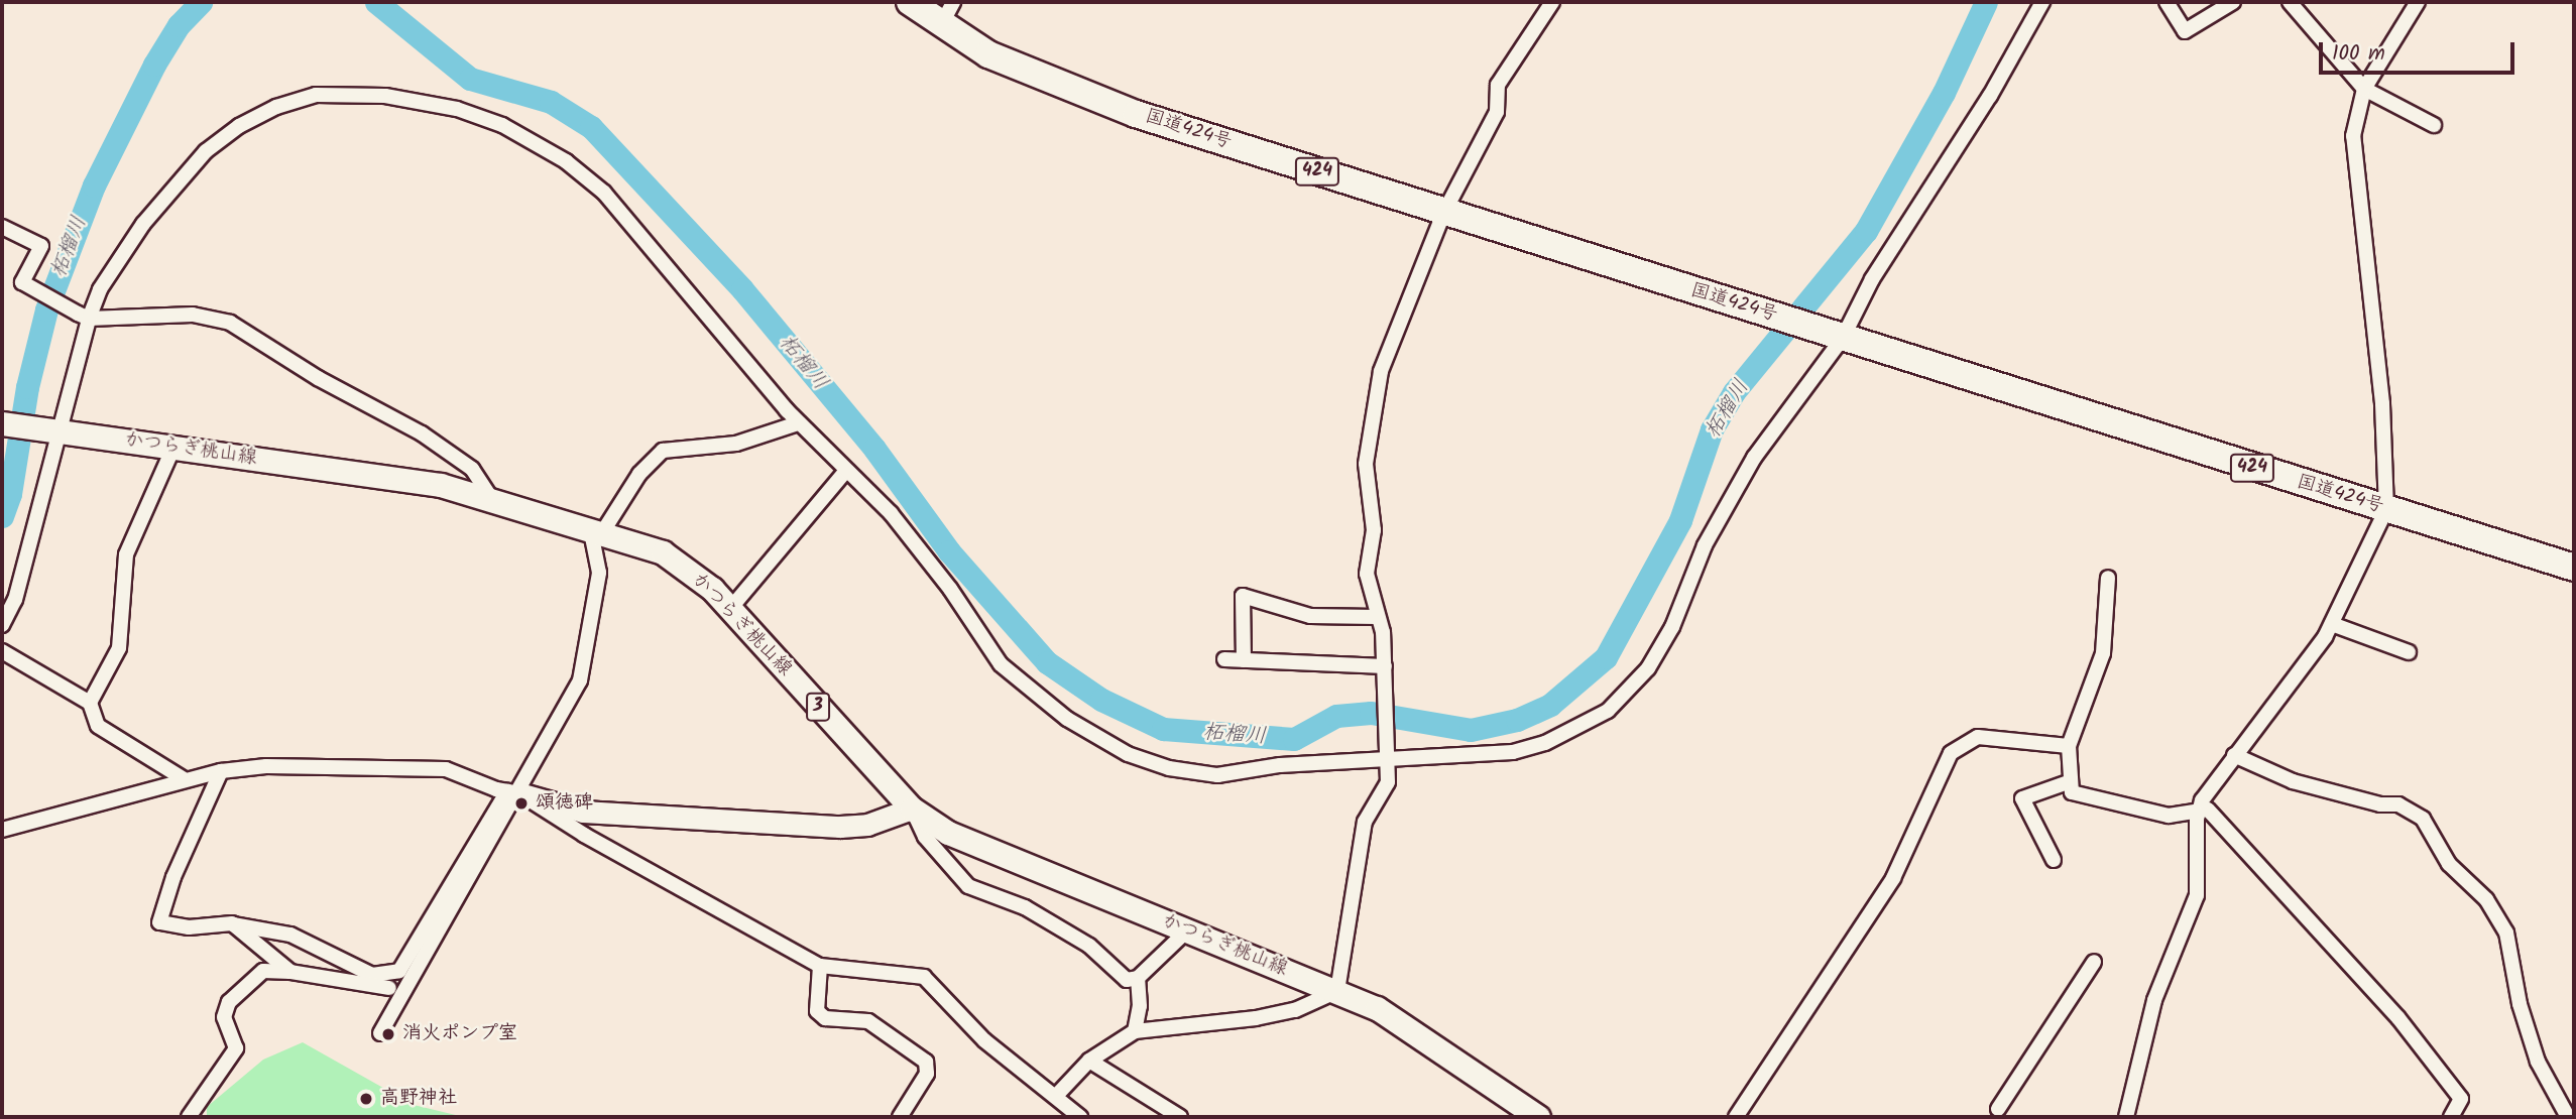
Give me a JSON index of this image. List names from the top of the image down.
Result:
{
  "streets": {
    "highway": ["国道424号", "424"],
    "main road": ["かつらぎ桃山線", "3"]
  },
  "water": ["柘榴川"],
  "places": ["頌徳碑", "消火ポンプ室", "高野神社"],
  "scale_bar": "100 m"
}
